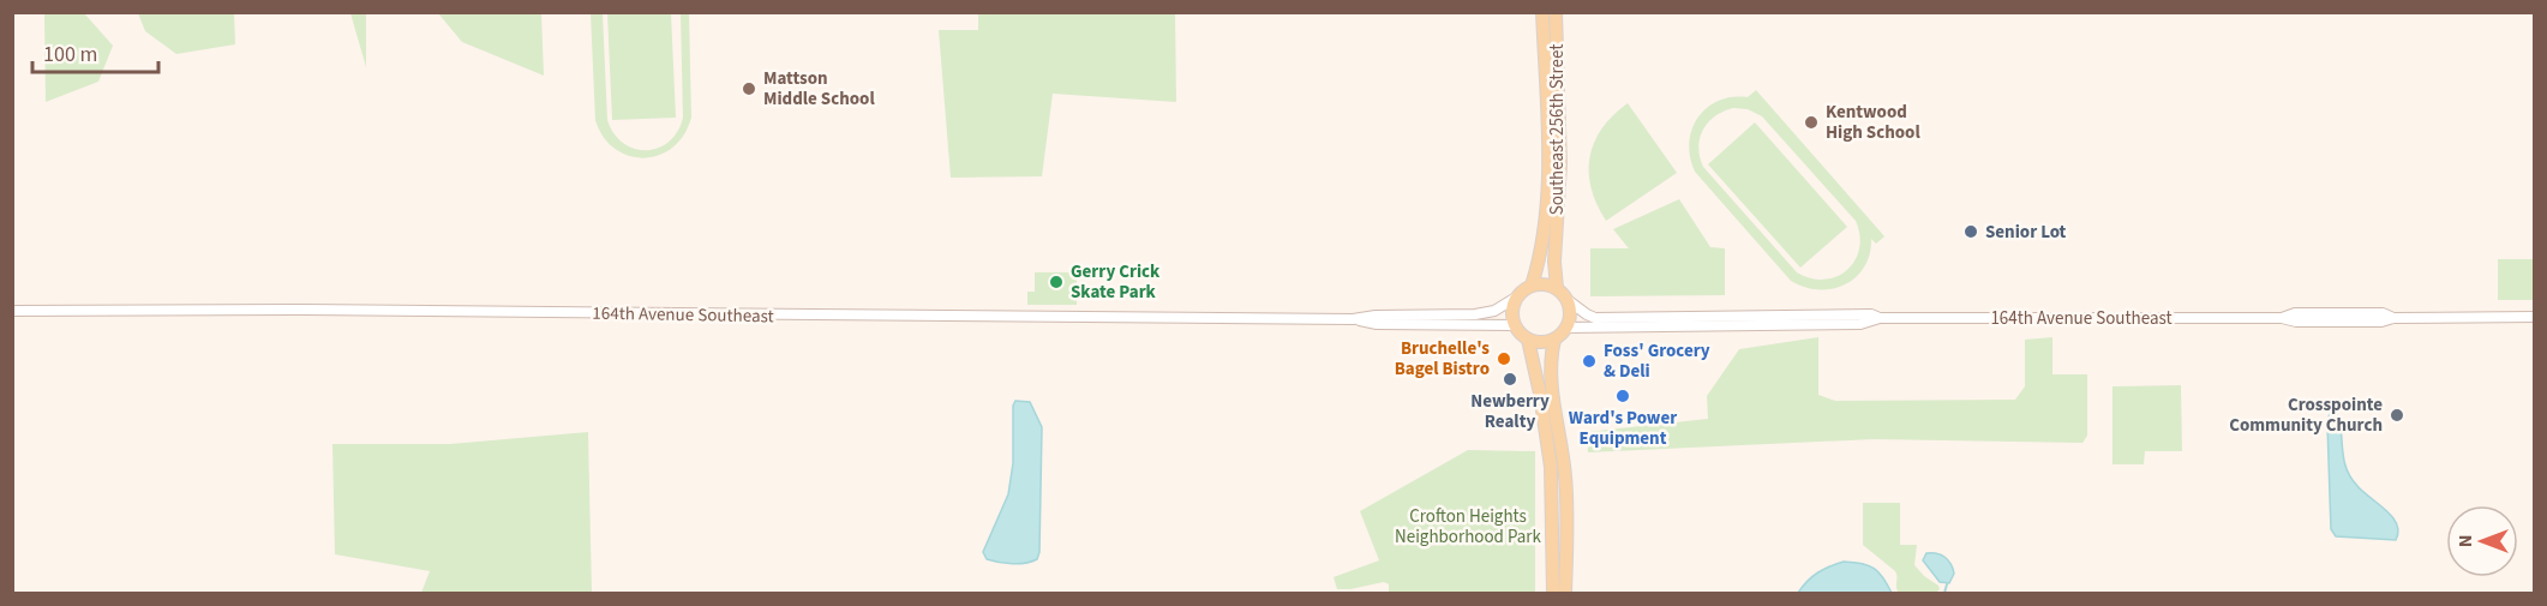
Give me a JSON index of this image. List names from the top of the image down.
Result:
{
  "streets": {
    "main road": ["Southeast 256th Street"],
    "street": ["164th Avenue Southeast"]
  },
  "crossings": [
    ["Southeast 256th Street", "164th Avenue Southeast"]
  ],
  "parks": ["Crofton Heights Neighborhood Park"],
  "places": [
    "Mattson Middle School",
    "Kentwood High School",
    "Senior Lot",
    "Gerry Crick Skate Park",
    "Bruchelle's Bagel Bistro",
    "Foss' Grocery & Deli",
    "Newberry Realty",
    "Ward's Power Equipment",
    "Crosspointe Community Church"
  ],
  "scale_bar": "100 m",
  "north": "left"
}
